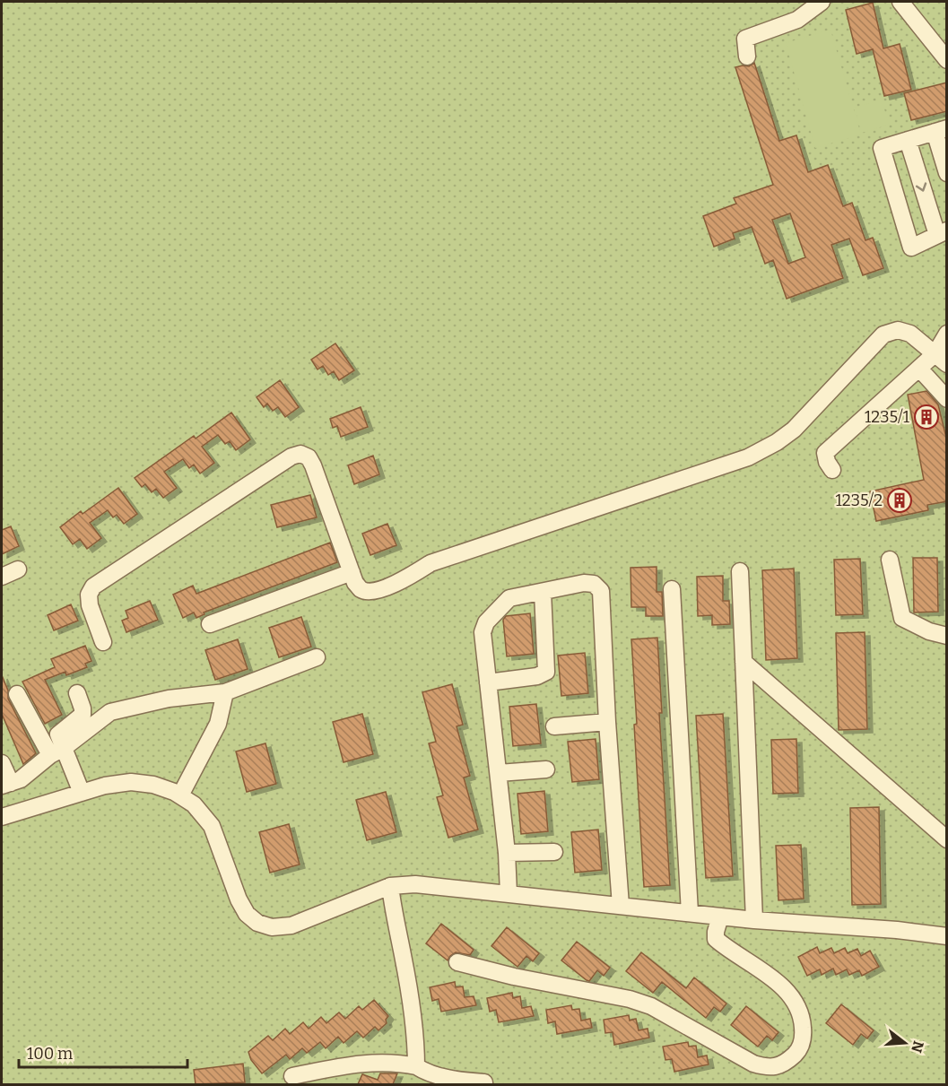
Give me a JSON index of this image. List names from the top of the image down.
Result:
{
  "places": {
    "building": ["1235/1", "1235/2"]
  },
  "scale_bar": "100 m",
  "north": "right"
}
